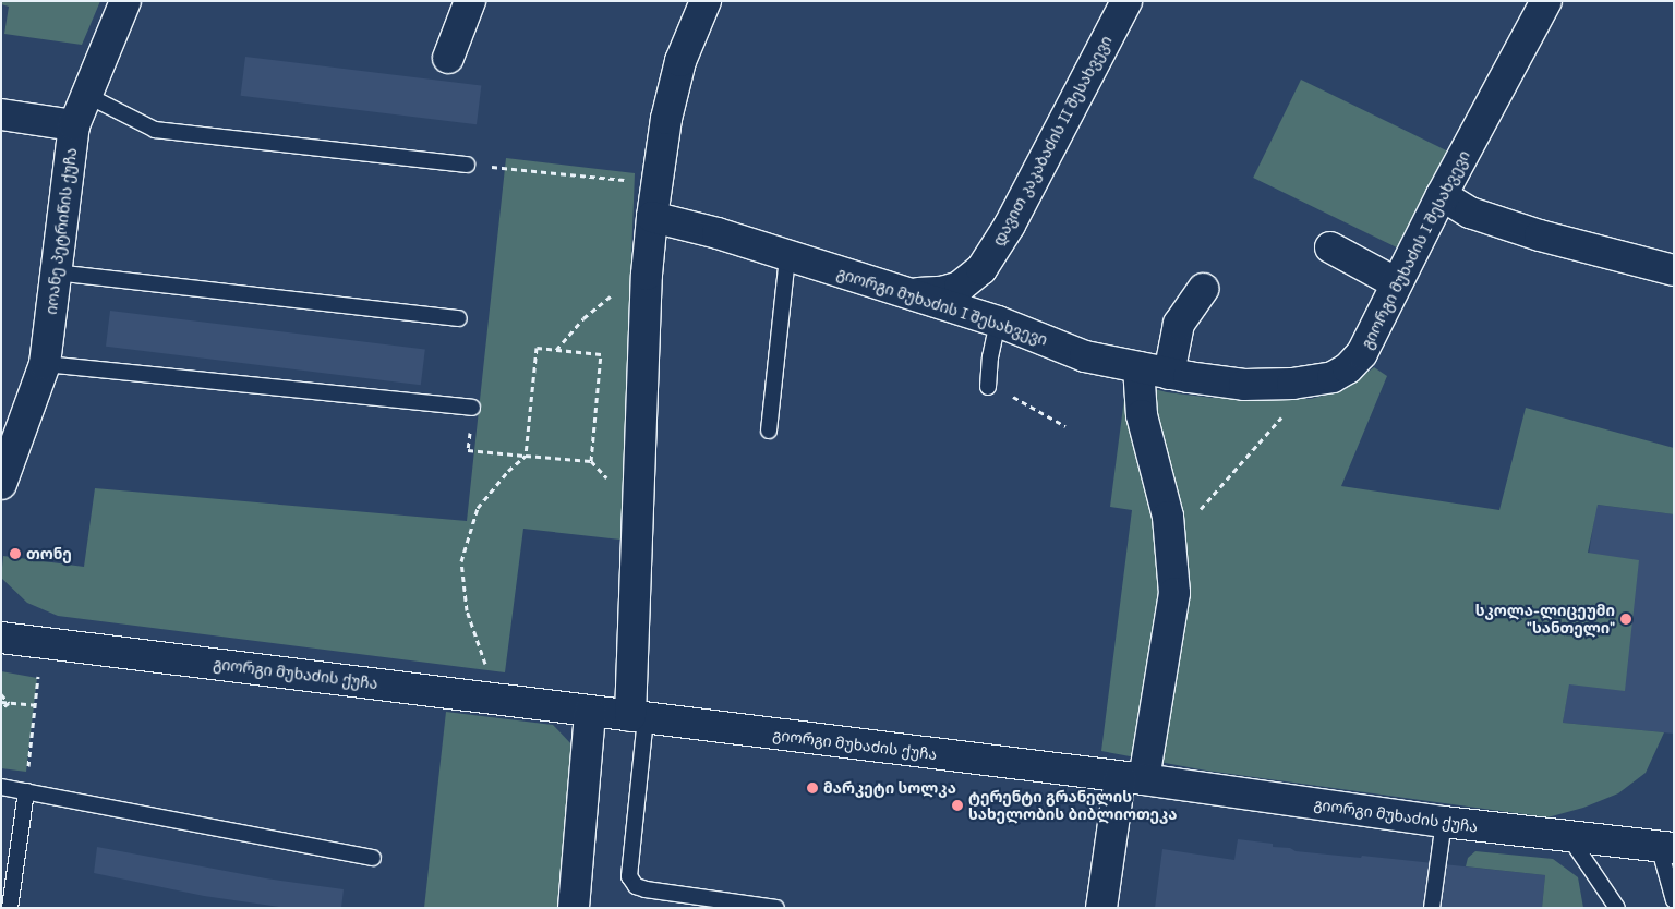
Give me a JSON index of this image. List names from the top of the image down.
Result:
{
  "streets": {
    "street": [
      "დავით კაკაბაძის II შესახვევი",
      "იოანე პეტრიწის ქუჩა",
      "გიორგი მუხაძის I შესახვევი",
      "გიორგი მუხაძის ქუჩა"
    ]
  },
  "crossings": [
    ["დავით კაკაბაძის II შესახვევი", "გიორგი მუხაძის I შესახვევი"]
  ],
  "places": [
    "თონე",
    "სკოლა-ლიცეუმი \"სანთელი\"",
    "მარკეტი სოლკა",
    "ტერენტი გრანელის სახელობის ბიბლიოთეკა"
  ]
}
